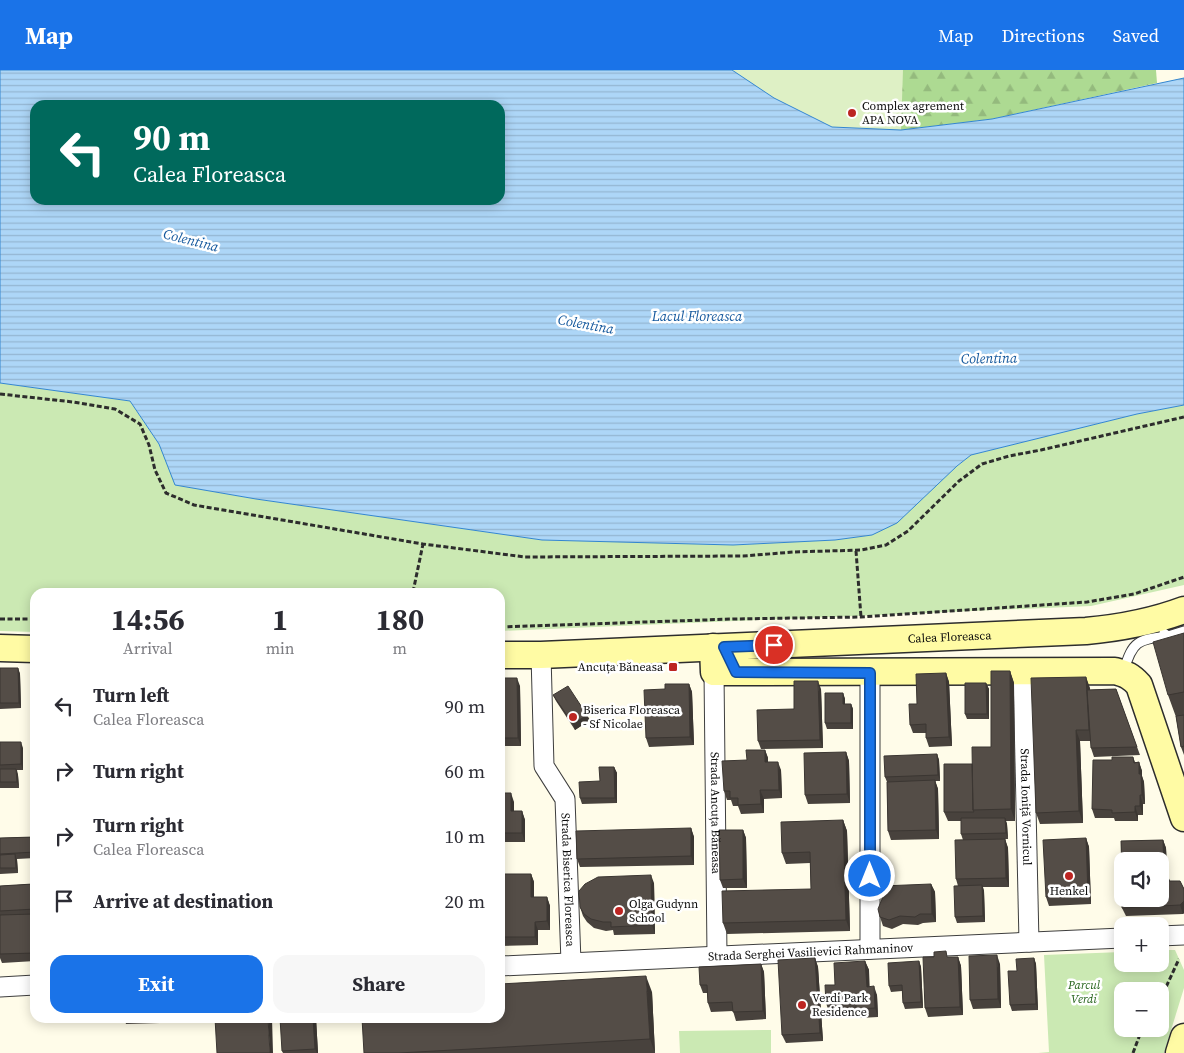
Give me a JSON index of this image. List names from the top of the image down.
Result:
{
  "streets": {
    "main road": ["Calea Floreasca"],
    "street": [
      "Strada Ioniță Vornicul",
      "Strada Ancuța Băneasa",
      "Strada Biserica Floreasca",
      "Strada Serghei Vasilievici Rahmaninov"
    ]
  },
  "crossings": [
    ["Calea Floreasca", "Strada Ioniță Vornicul"],
    ["Calea Floreasca", "Strada Ancuța Băneasa"],
    ["Calea Floreasca", "Strada Biserica Floreasca"],
    ["Strada Ioniță Vornicul", "Strada Serghei Vasilievici Rahmaninov"],
    ["Strada Ancuța Băneasa", "Strada Serghei Vasilievici Rahmaninov"],
    ["Strada Biserica Floreasca", "Strada Serghei Vasilievici Rahmaninov"]
  ],
  "water": ["Colentina", "Lacul Floreasca"],
  "parks": ["Parcul Verdi"],
  "places": {
    "other": [
      "Complex agrement APA NOVA",
      "Biserica Floreasca - Sf Nicolae",
      "Henkel",
      "Olga Gudynn School",
      "Verdi Park Residence"
    ],
    "transit": ["Ancuța Băneasa"]
  },
  "page": {
    "header": "Map",
    "nav": ["Map", "Directions", "Saved"],
    "turn": ["90 m", "Calea Floreasca"],
    "eta": [
      "14:56",
      "Arrival",
      "1",
      "min",
      "180",
      "m"
    ],
    "list": [
      {
        "name": "Turn left",
        "note": "Calea Floreasca",
        "value": "90 m"
      },
      {
        "name": "Turn right",
        "value": "60 m"
      },
      {
        "name": "Turn right",
        "note": "Calea Floreasca",
        "value": "10 m"
      },
      {
        "name": "Arrive at destination",
        "value": "20 m"
      }
    ],
    "map_buttons": ["+", "−"],
    "buttons": ["Exit", "Share"]
  }
}
